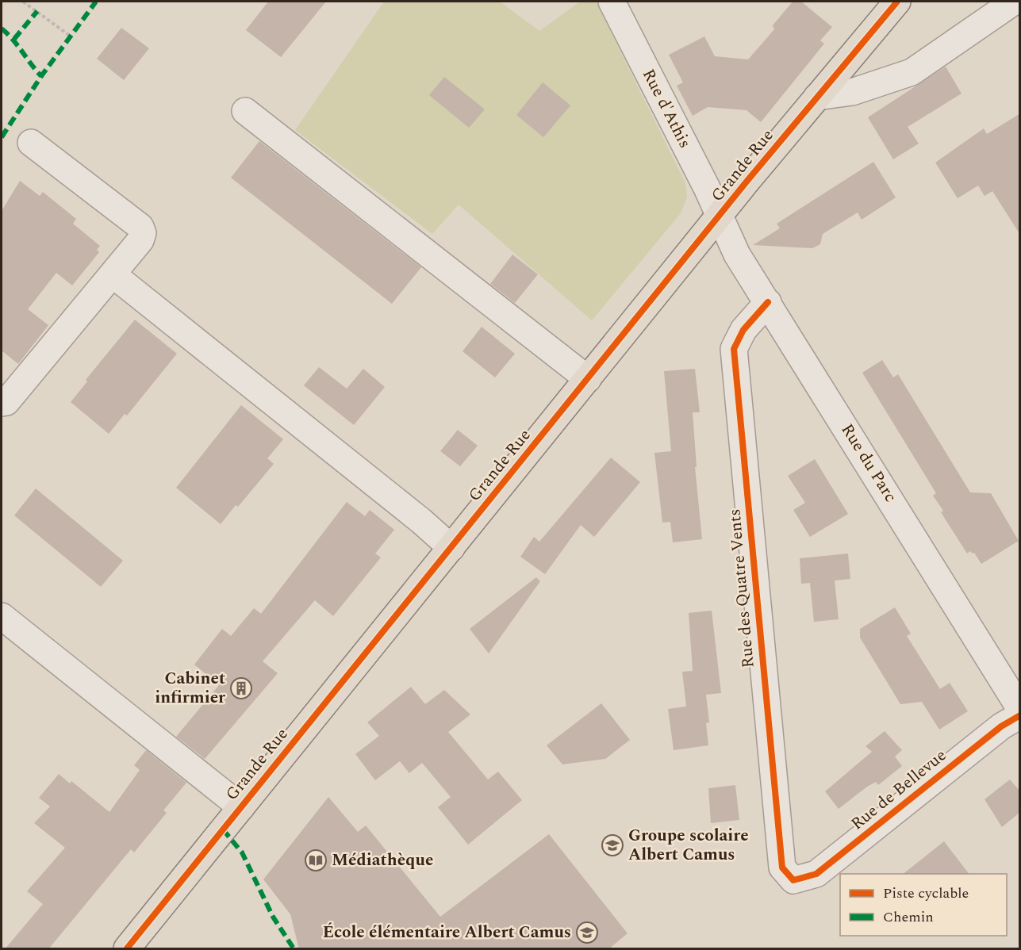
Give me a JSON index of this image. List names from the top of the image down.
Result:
{
  "streets": {
    "main road": ["Grande Rue"],
    "street": [
      "Rue d'Athis",
      "Rue du Parc",
      "Rue des Quatre Vents",
      "Rue de Bellevue"
    ]
  },
  "crossings": [
    ["Rue d'Athis", "Grande Rue"],
    ["Rue d'Athis", "Rue du Parc"],
    ["Grande Rue", "Rue du Parc"],
    ["Rue du Parc", "Rue des Quatre Vents"],
    ["Rue des Quatre Vents", "Rue de Bellevue"]
  ],
  "places": {
    "building": ["Cabinet infirmier"],
    "school or university": ["Groupe scolaire Albert Camus", "École élémentaire Albert Camus"],
    "library": ["Médiathèque"]
  },
  "legend": ["Piste cyclable", "Chemin"]
}
